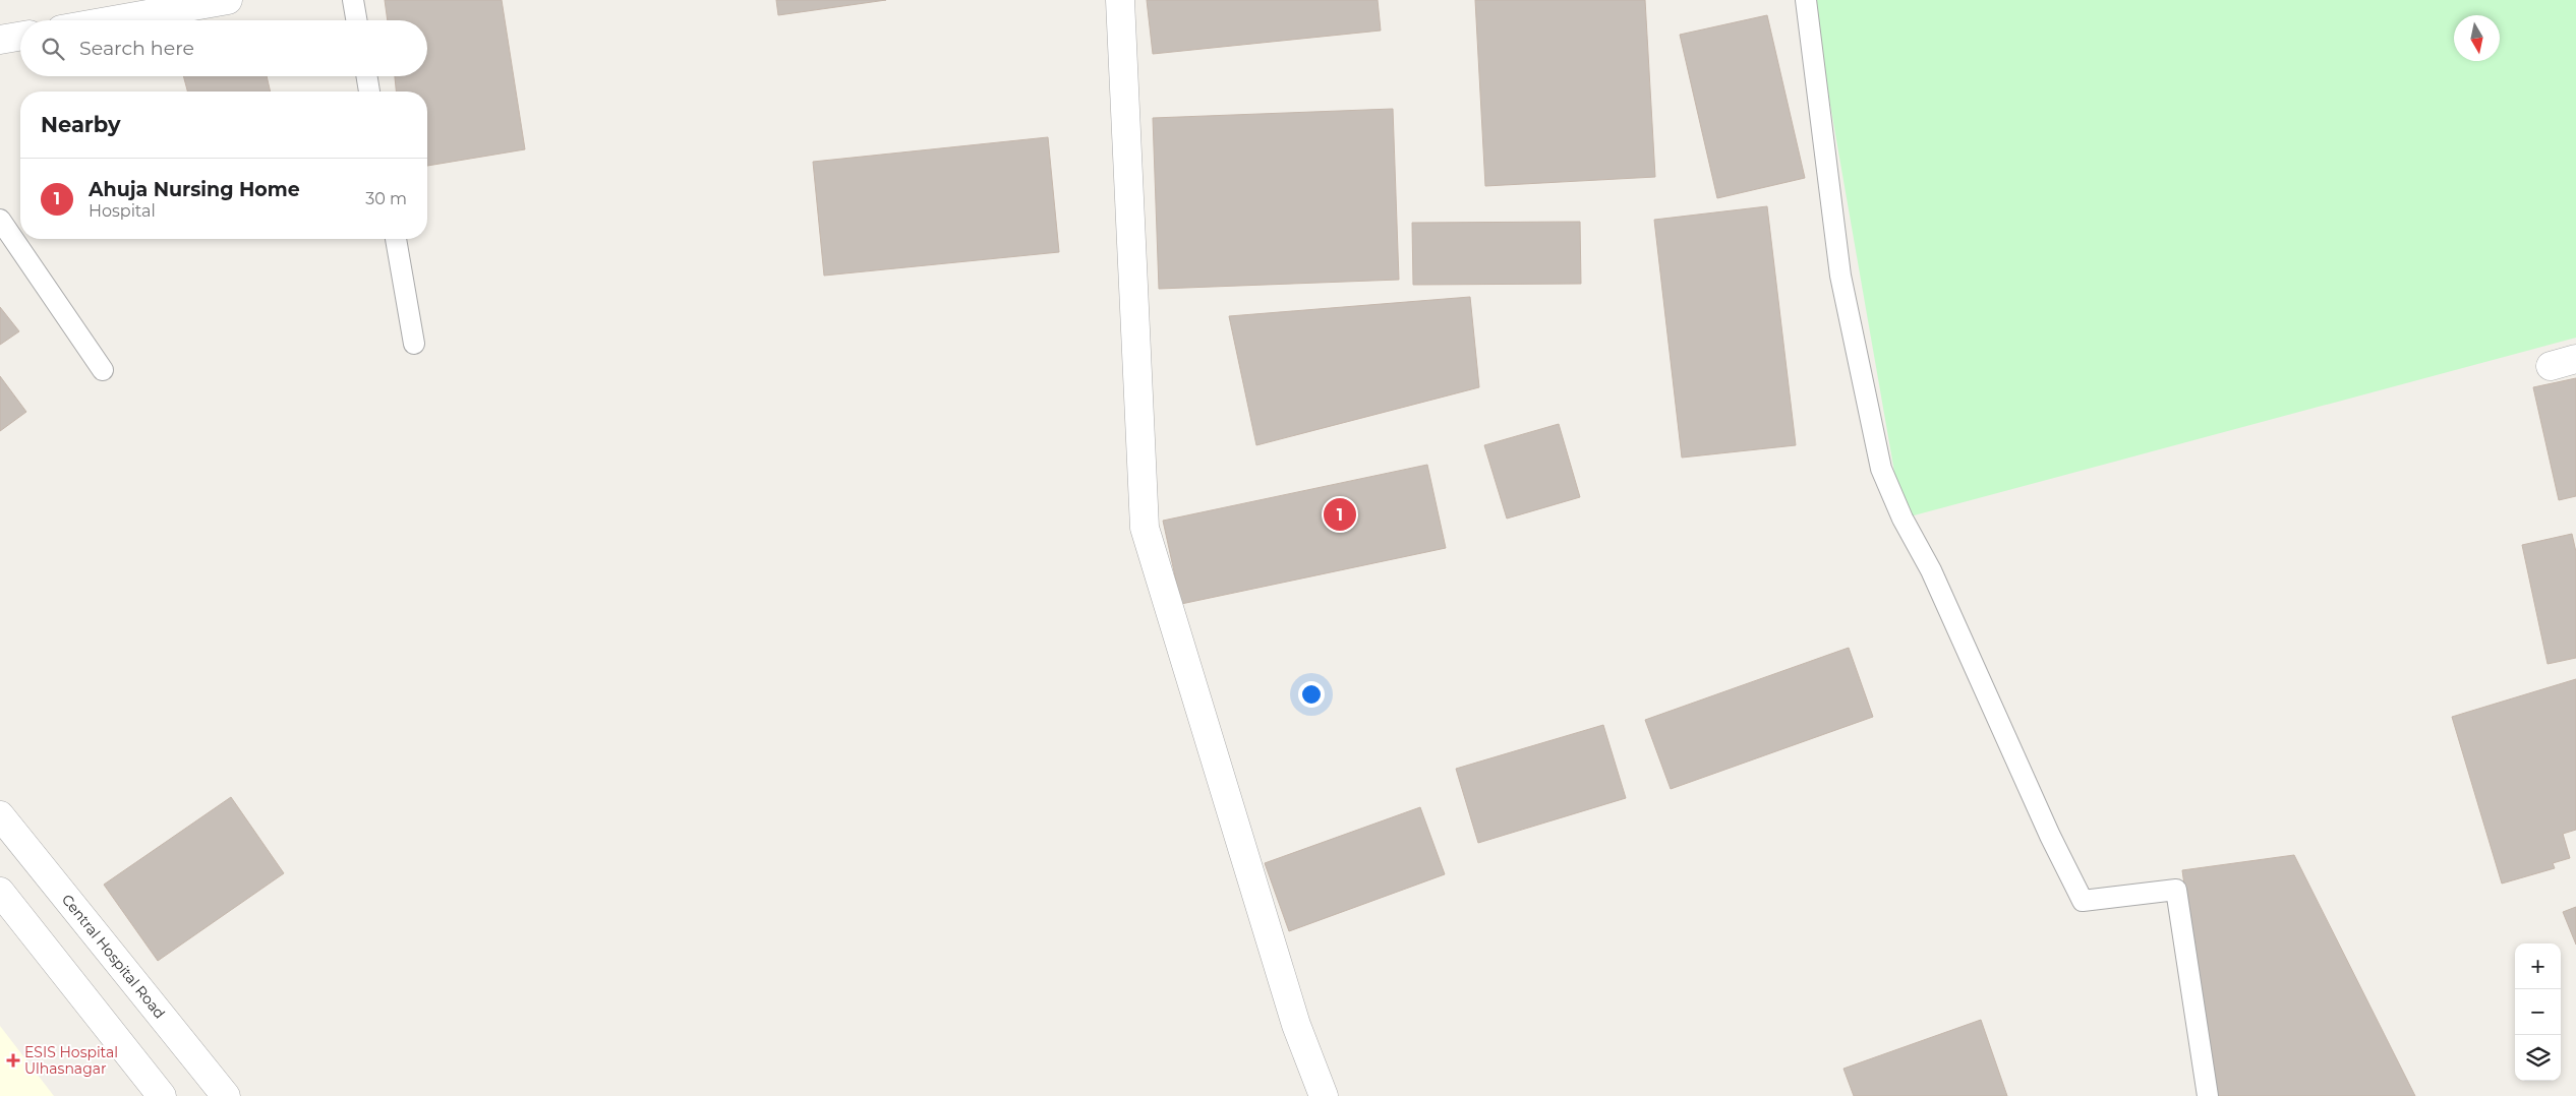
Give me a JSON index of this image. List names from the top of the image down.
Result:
{
  "streets": {
    "street": ["Central Hospital Road"]
  },
  "places": {
    "health": ["ESIS Hospital Ulhasnagar"]
  },
  "north": "bottom",
  "page": {
    "search": "Search here",
    "heading": "Nearby",
    "list": [
      {
        "mark": "1",
        "name": "Ahuja Nursing Home",
        "note": "Hospital",
        "value": "30 m"
      }
    ],
    "pins": "1",
    "map_buttons": ["+", "−"]
  }
}
